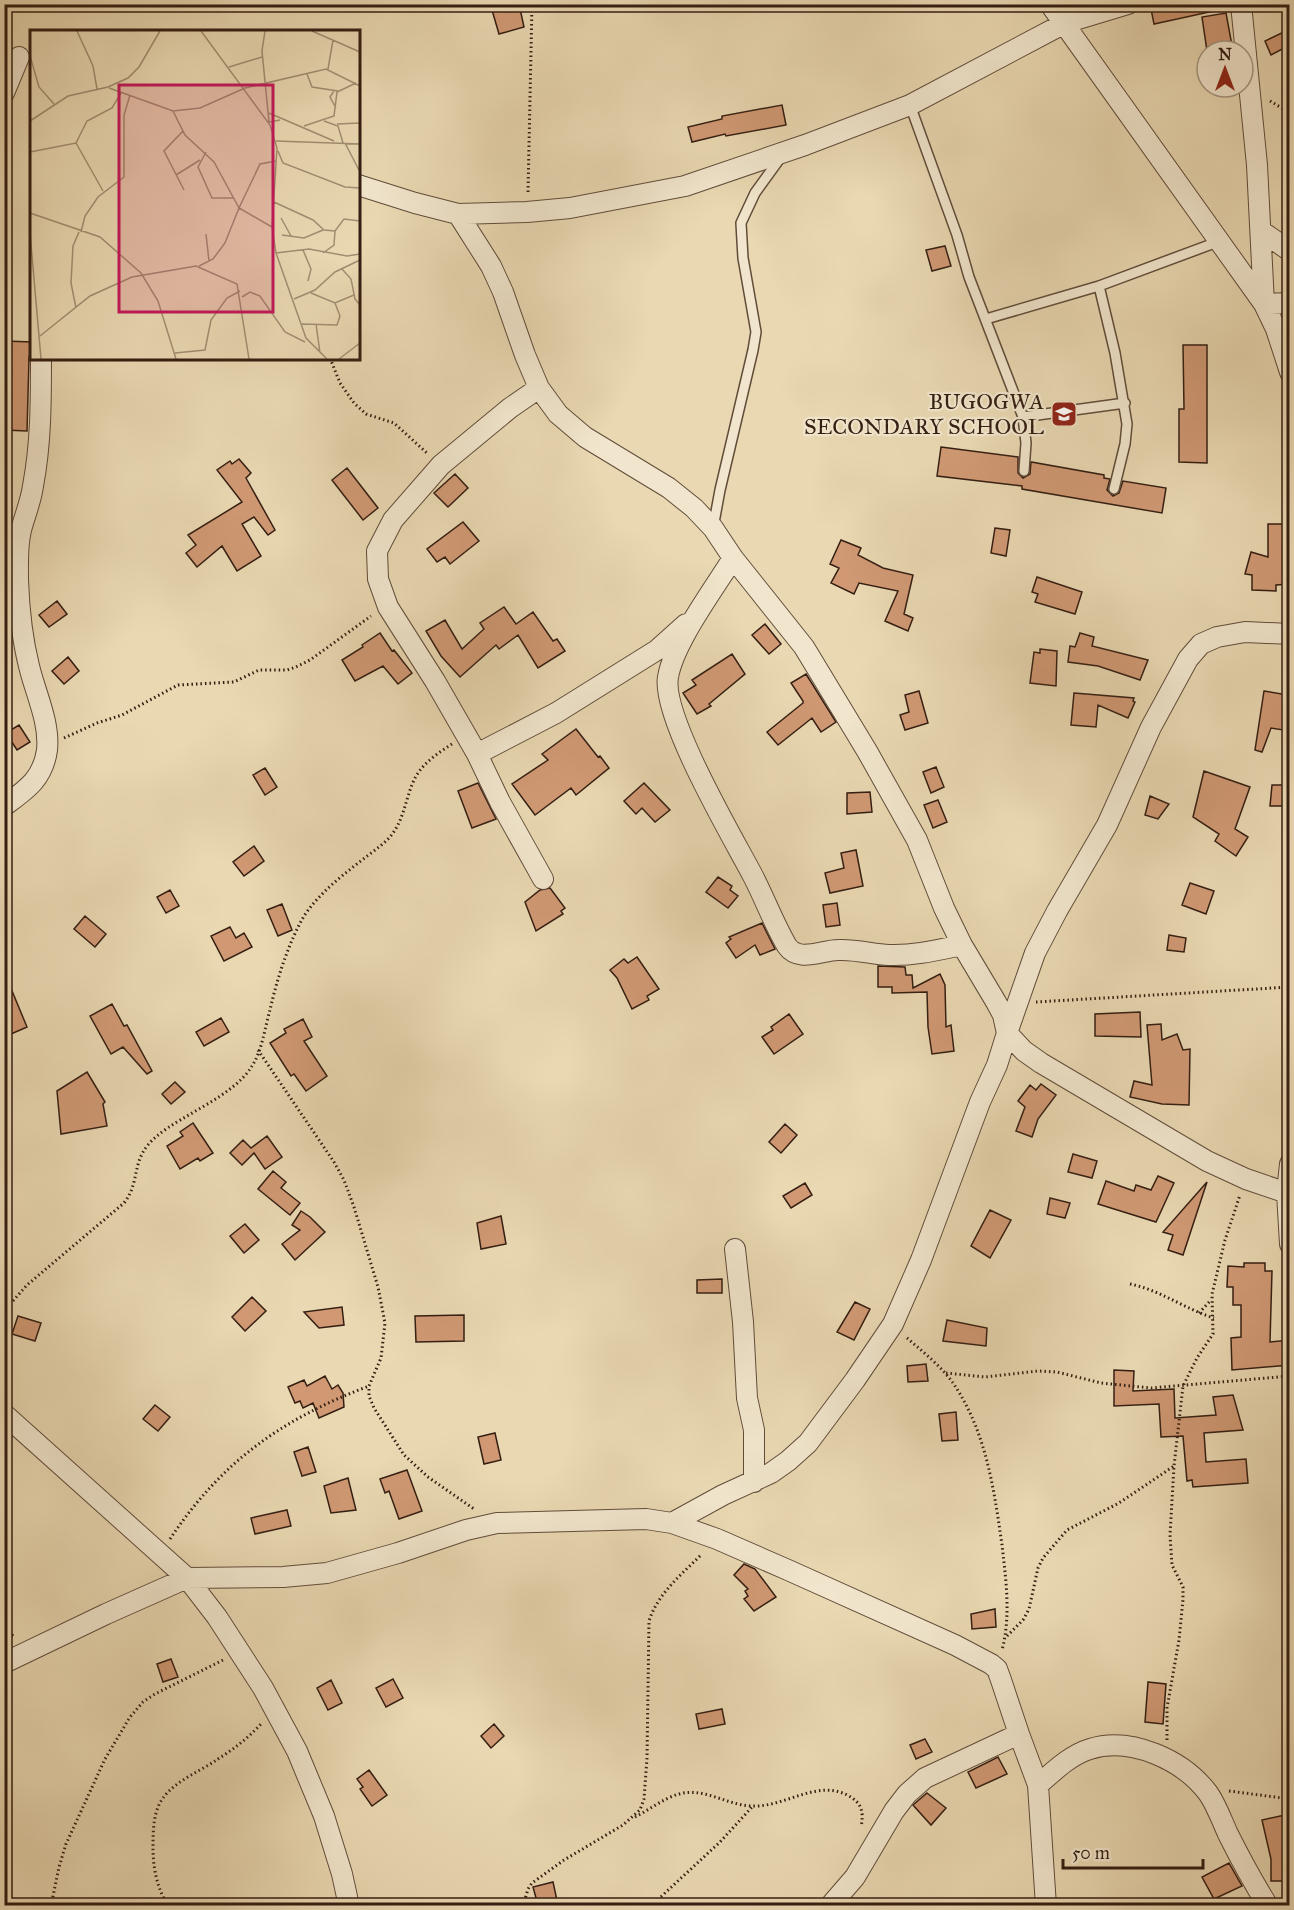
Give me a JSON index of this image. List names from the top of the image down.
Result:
{
  "places": {
    "school or university": ["BUGOGWA SECONDARY SCHOOL"]
  },
  "scale_bar": "50 m",
  "north": "top"
}
